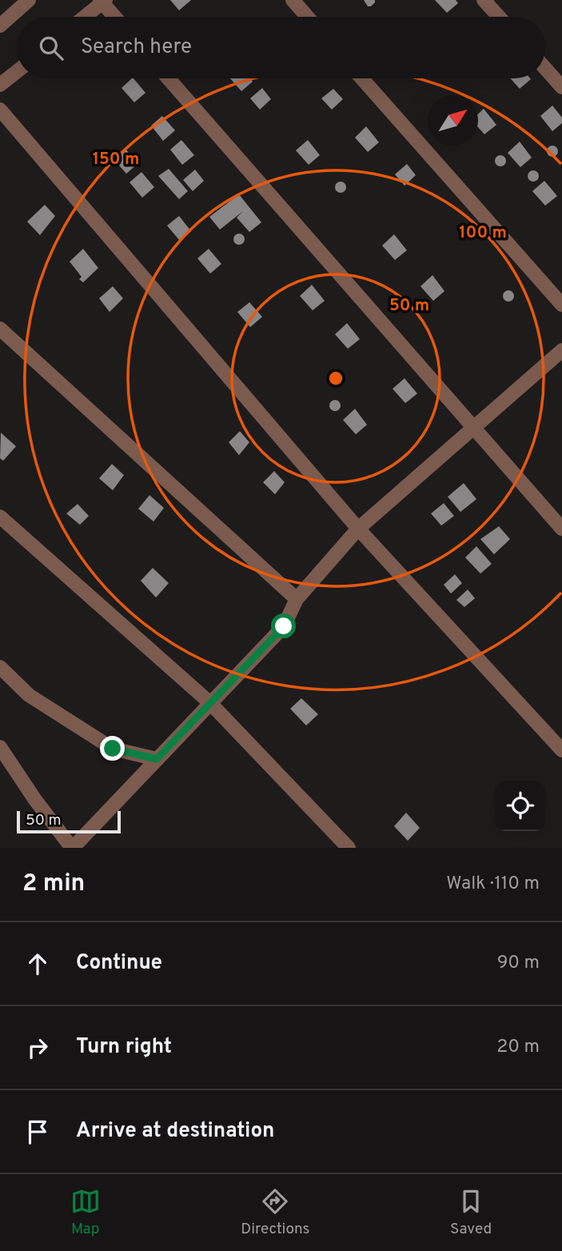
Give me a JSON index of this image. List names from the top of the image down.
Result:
{
  "scale_bar": "50 m",
  "north": "top right",
  "page": {
    "search": "Search here",
    "scale": "50 m",
    "heading": ["2 min", "Walk · 110 m"],
    "list": [
      ["Continue", "90 m"],
      ["Turn right", "20 m"],
      "Arrive at destination"
    ],
    "nav": ["Map", "Directions", "Saved"]
  },
  "rings": ["150 m", "100 m", "50 m"]
}
